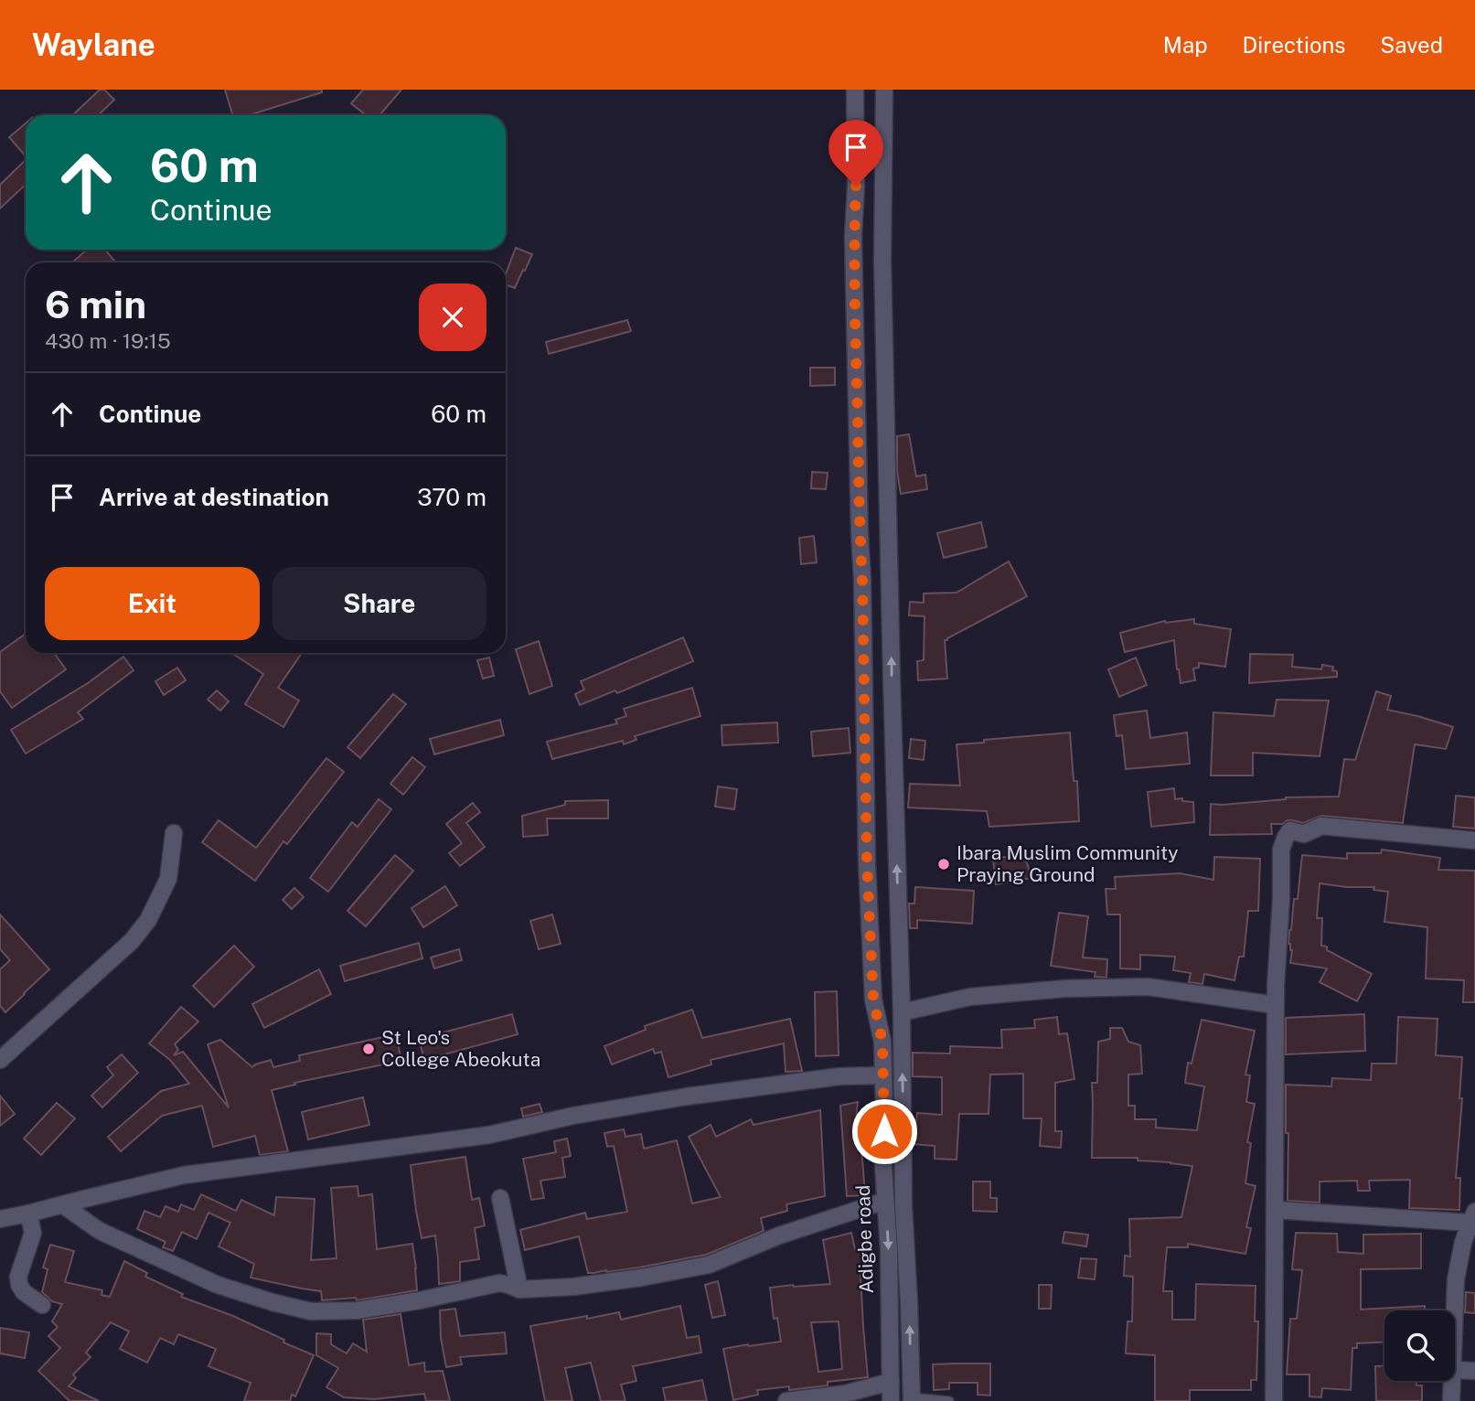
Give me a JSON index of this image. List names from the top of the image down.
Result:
{
  "streets": {
    "street": ["Adigbe road"]
  },
  "places": ["Ibara Muslim Community Praying Ground", "St Leo's College Abeokuta"],
  "page": {
    "header": "Waylane",
    "nav": ["Map", "Directions", "Saved"],
    "turn": ["60 m", "Continue"],
    "heading": ["6 min", "430 m · 19:15"],
    "list": [
      {
        "name": "Continue",
        "value": "60 m"
      },
      {
        "name": "Arrive at destination",
        "value": "370 m"
      }
    ],
    "buttons": ["Exit", "Share"]
  }
}
